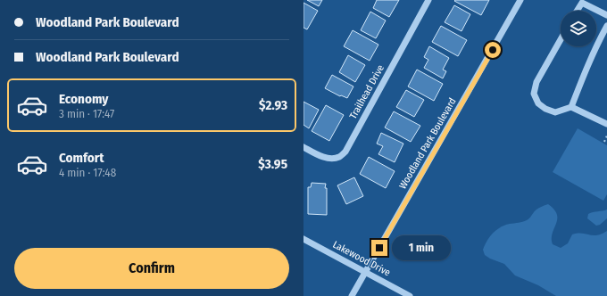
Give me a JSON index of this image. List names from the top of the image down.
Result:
{
  "streets": {
    "street": ["Trailhead Drive", "Woodland Park Boulevard", "Lakewood Drive"]
  },
  "crossings": [
    ["Woodland Park Boulevard", "Lakewood Drive"]
  ],
  "page": {
    "banner": ["Woodland Park Boulevard", "Woodland Park Boulevard"],
    "list": [
      {
        "name": "Economy",
        "note": "3 min · 17:47",
        "value": "$2.93"
      },
      {
        "name": "Comfort",
        "note": "4 min · 17:48",
        "value": "$3.95"
      }
    ],
    "bubble": "1 min",
    "buttons": "Confirm"
  }
}
